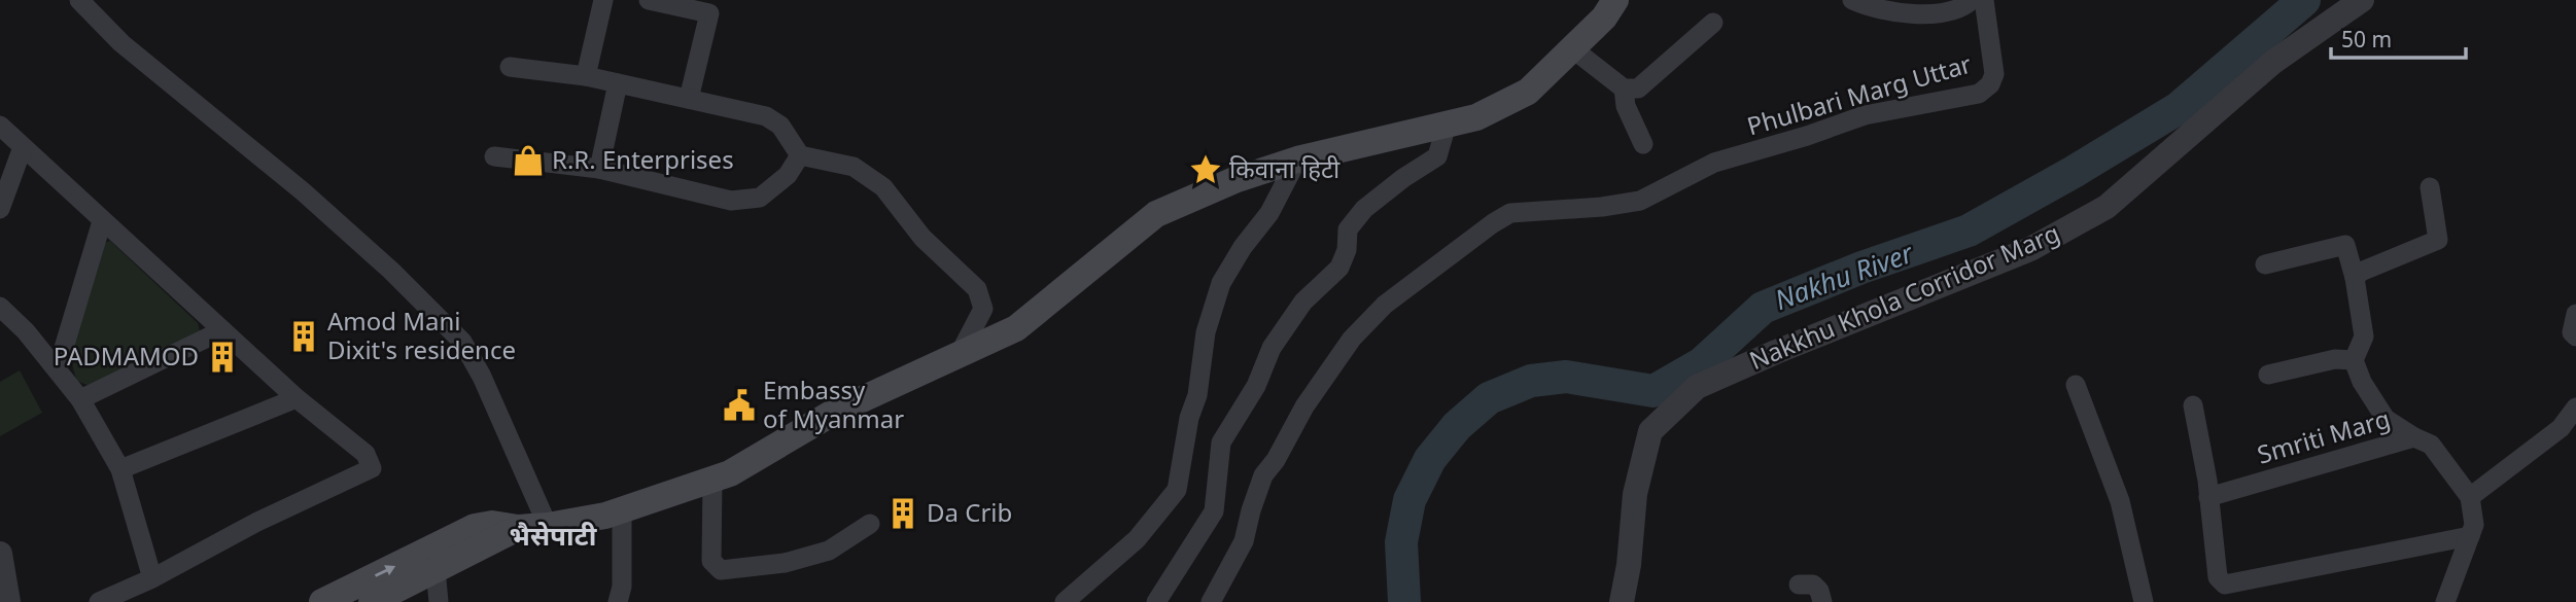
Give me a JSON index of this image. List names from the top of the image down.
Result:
{
  "streets": {
    "street": ["Phulbari Marg Uttar", "Nakkhu Khola Corridor Marg", "Smriti Marg"]
  },
  "districts": ["भैसेपाटी"],
  "water": ["Nakhu River"],
  "places": {
    "shop": ["R.R. Enterprises"],
    "place": ["किवाना हिटी"],
    "building": ["Amod Mani Dixit's residence", "PADMAMOD", "Da Crib"],
    "public building": ["Embassy of Myanmar"]
  },
  "scale_bar": "50 m"
}
